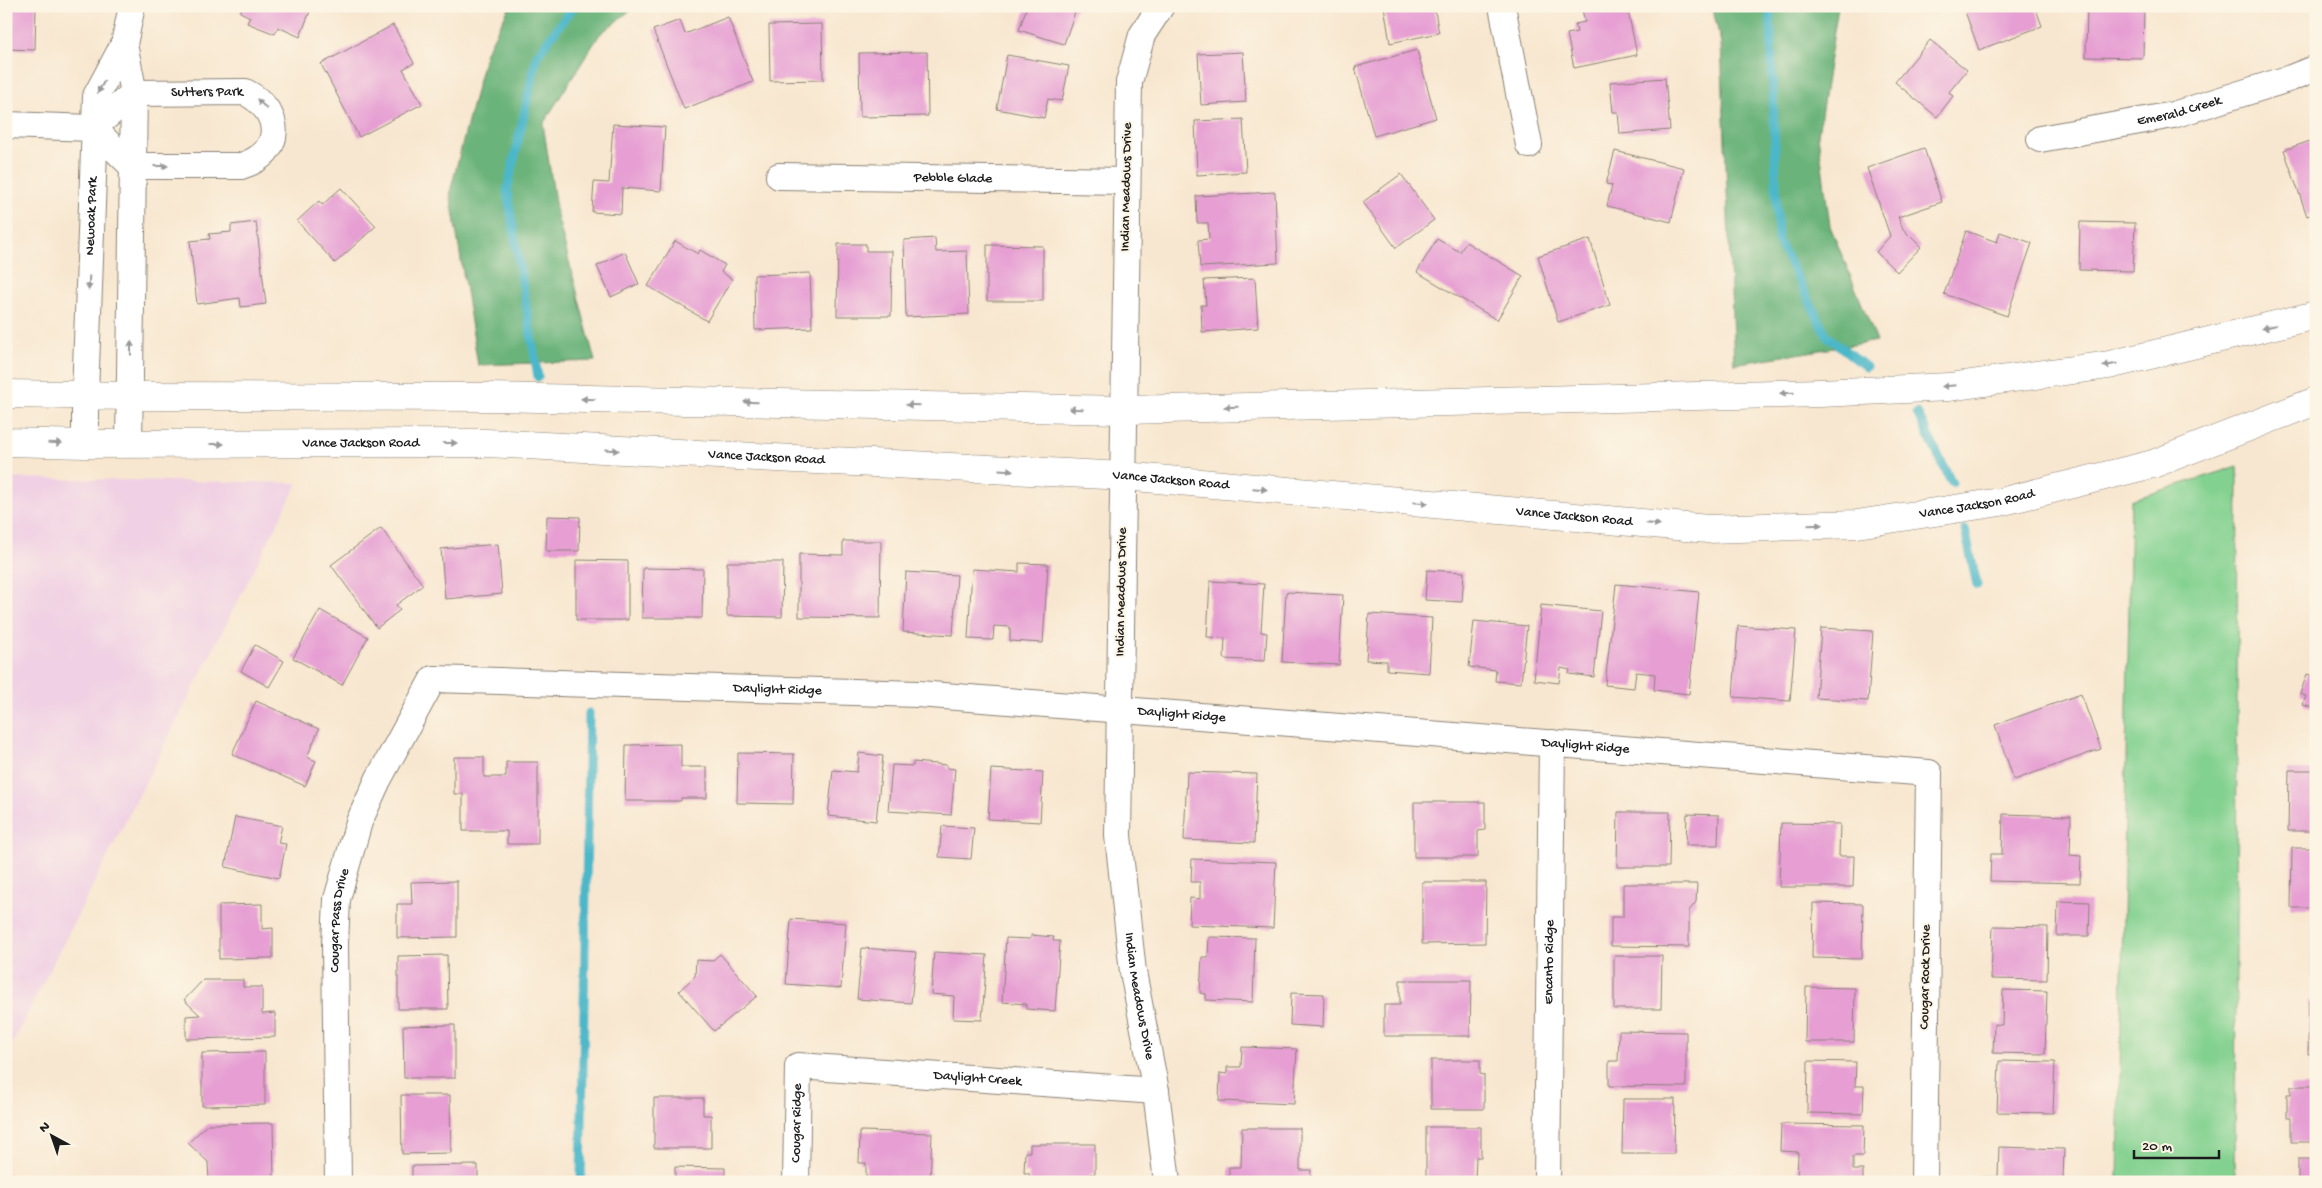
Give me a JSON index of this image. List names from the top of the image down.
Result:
{
  "streets": {
    "main road": ["Vance Jackson Road"],
    "street": [
      "Sutters Park",
      "Emerald Creek",
      "Pebble Glade",
      "Indian Meadows Drive",
      "Newoak Park",
      "Daylight Ridge",
      "Cougar Pass Drive",
      "Encanto Ridge",
      "Cougar Rock Drive",
      "Daylight Creek",
      "Cougar Ridge"
    ]
  },
  "crossings": [
    ["Sutters Park", "Newoak Park"],
    ["Pebble Glade", "Indian Meadows Drive"],
    ["Indian Meadows Drive", "Vance Jackson Road"],
    ["Indian Meadows Drive", "Daylight Ridge"],
    ["Indian Meadows Drive", "Daylight Creek"],
    ["Newoak Park", "Vance Jackson Road"],
    ["Daylight Ridge", "Cougar Pass Drive"],
    ["Daylight Ridge", "Encanto Ridge"],
    ["Daylight Ridge", "Cougar Rock Drive"],
    ["Daylight Creek", "Cougar Ridge"]
  ],
  "scale_bar": "20 m",
  "north": "top left"
}
